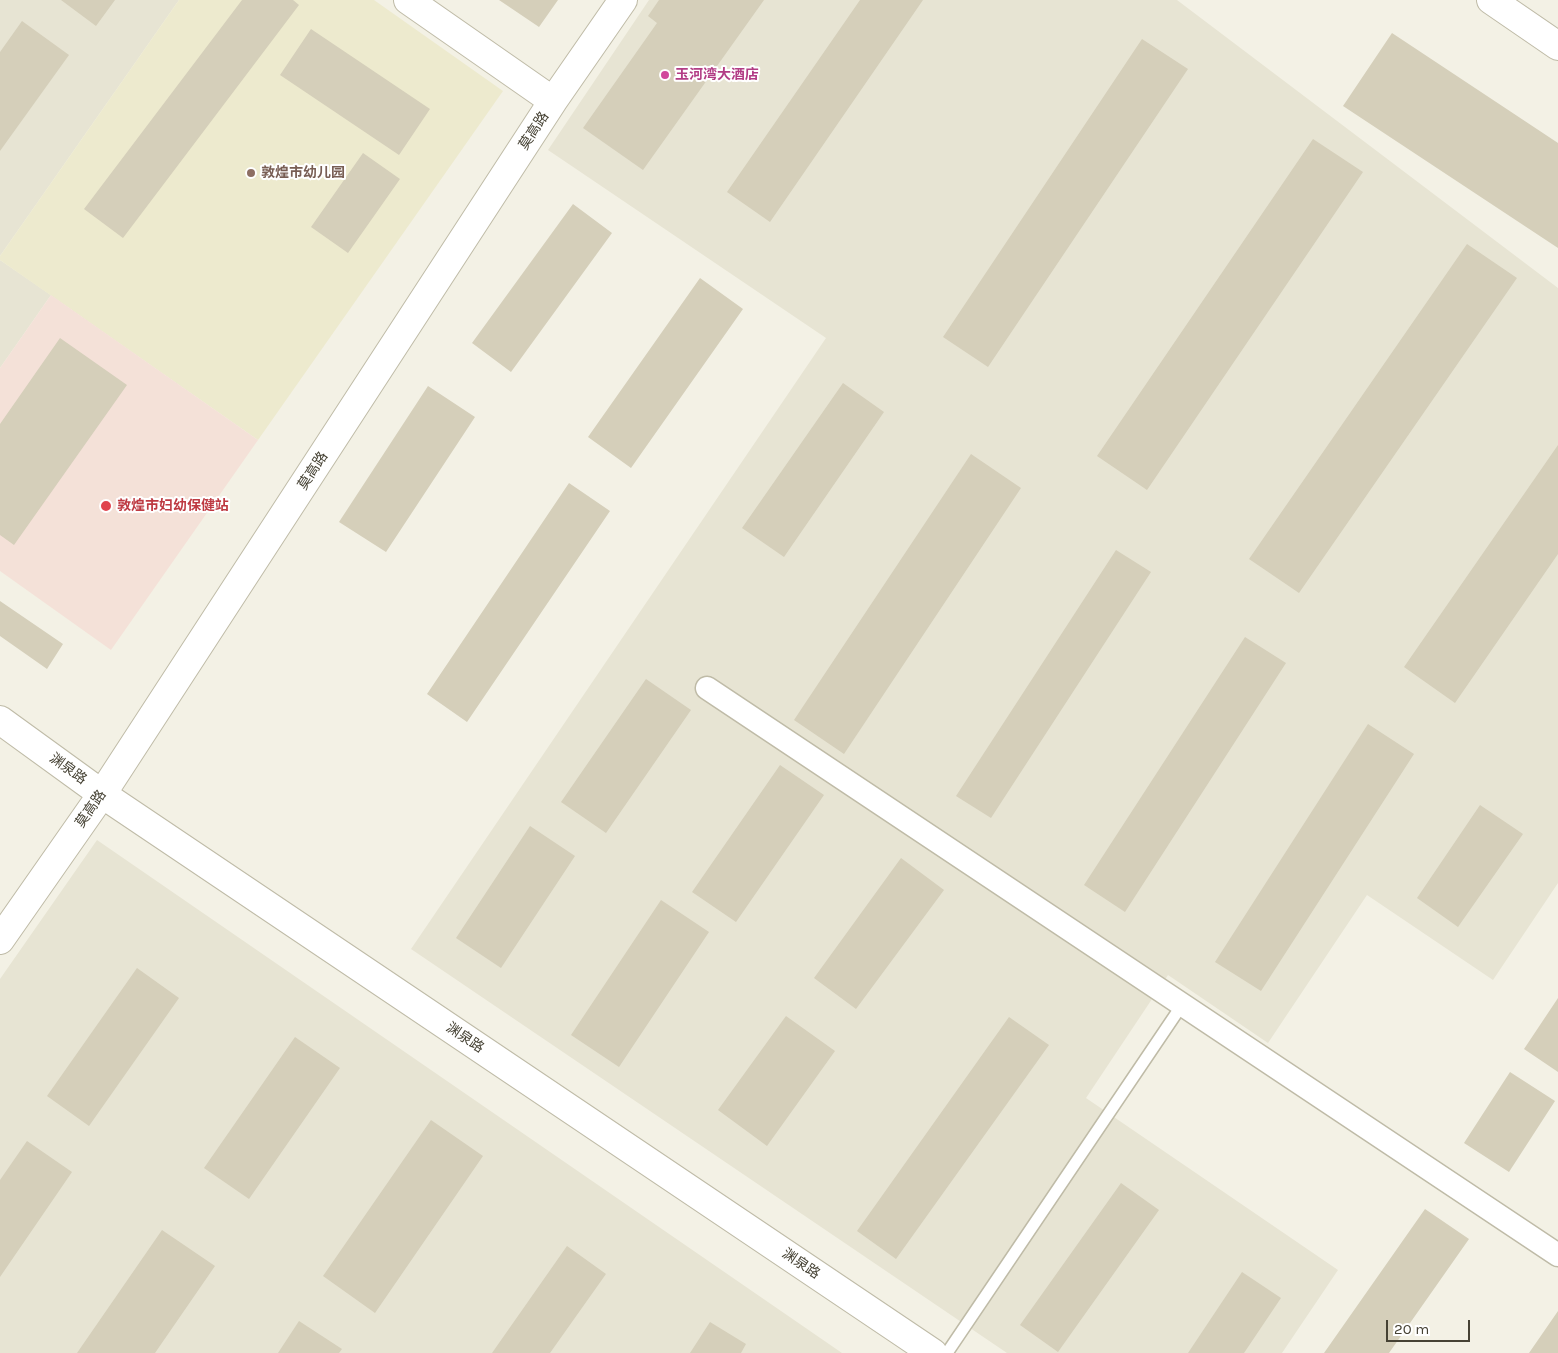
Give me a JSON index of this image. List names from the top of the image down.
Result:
{
  "streets": {
    "street": ["莫高路", "渊泉路"]
  },
  "crossings": [
    ["莫高路", "渊泉路"]
  ],
  "places": ["玉河湾大酒店", "敦煌市幼儿园", "敦煌市妇幼保健站"],
  "scale_bar": "20 m"
}
